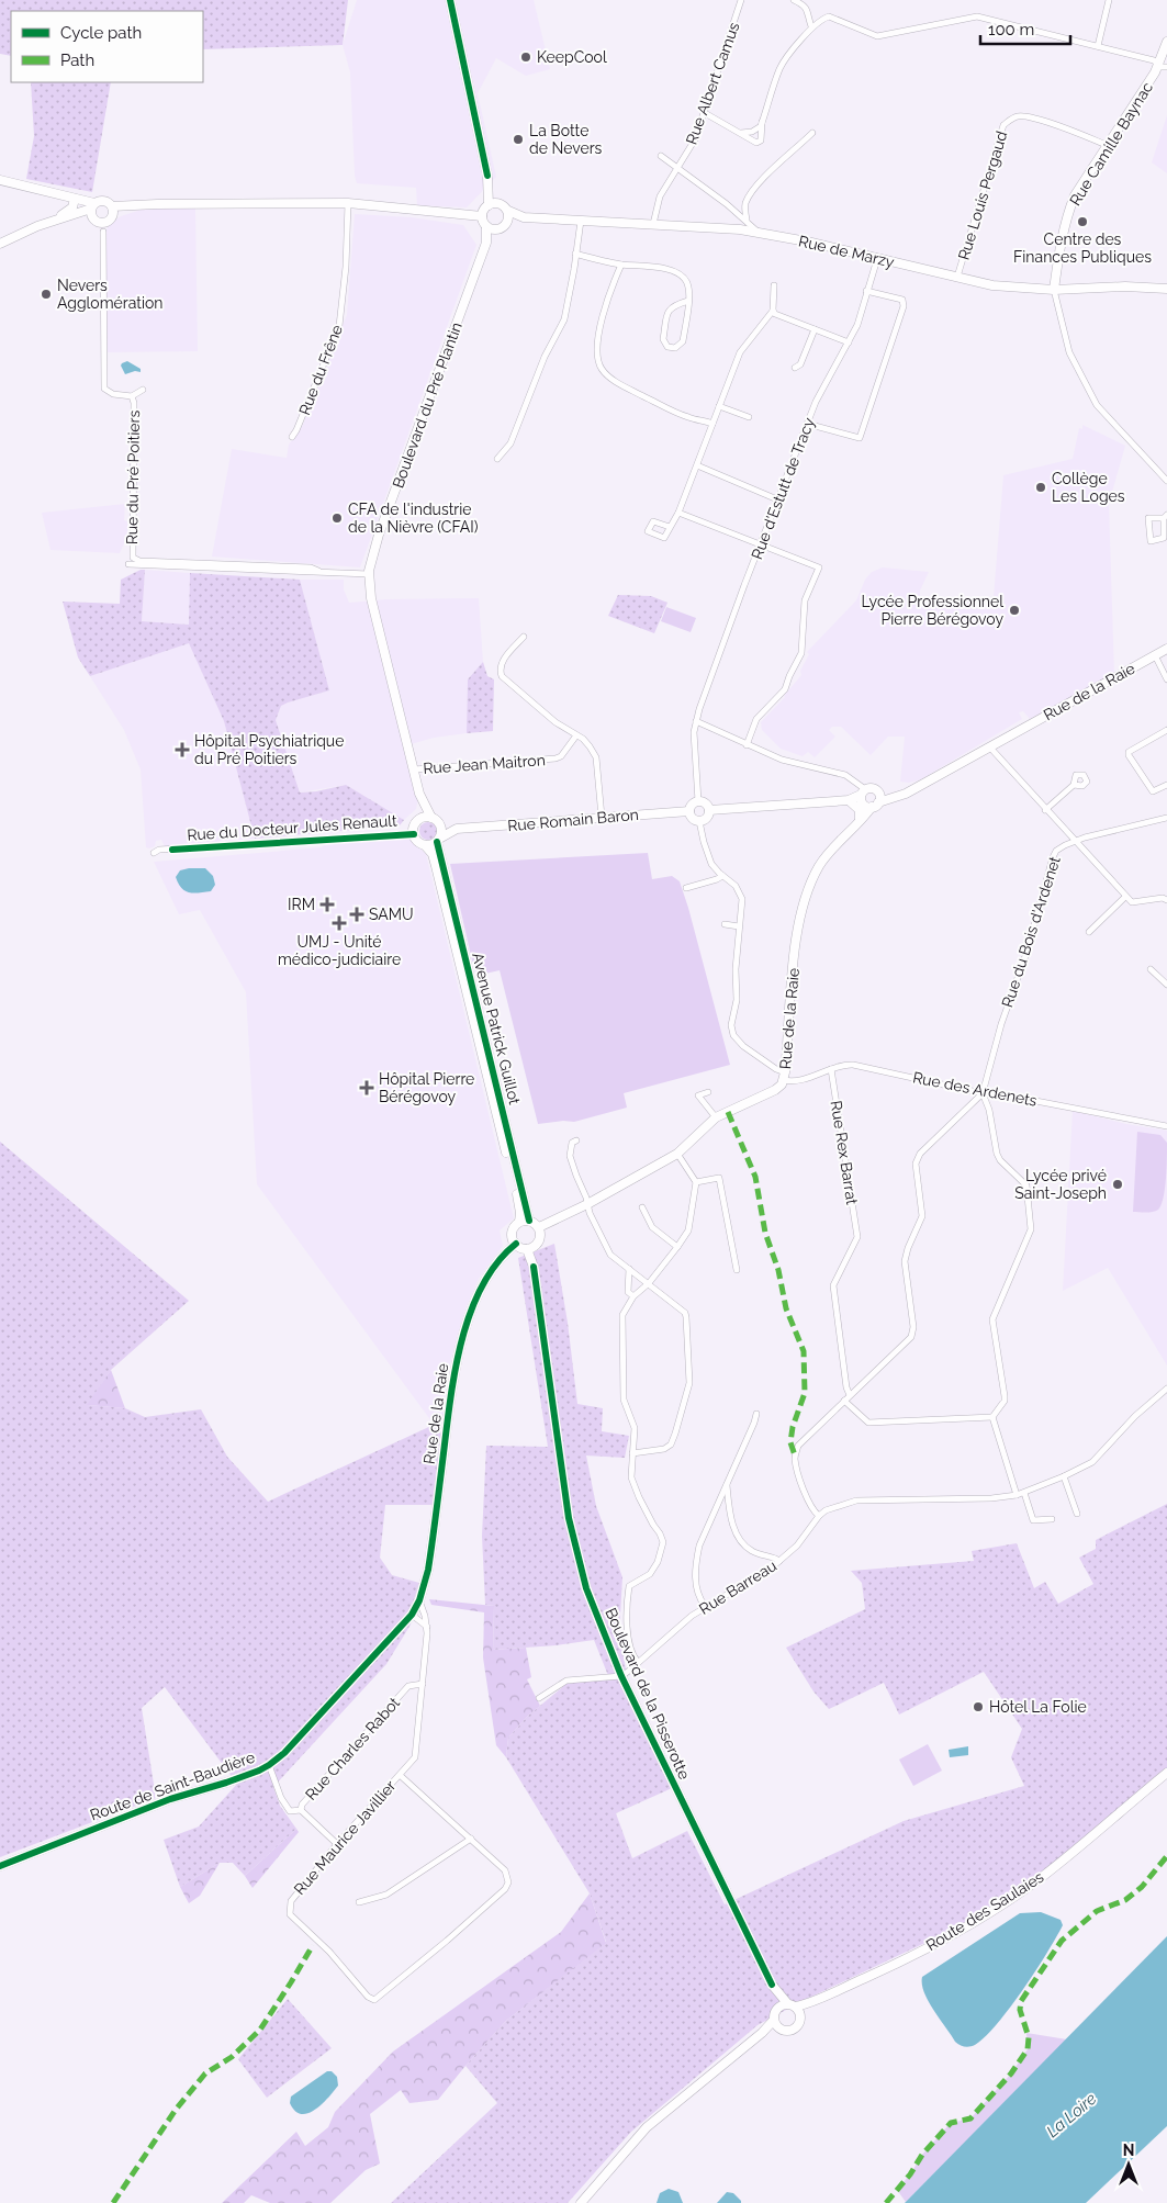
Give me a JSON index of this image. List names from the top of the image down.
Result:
{
  "streets": {
    "street": [
      "Rue Albert Camus",
      "Rue Camille Baynac",
      "Rue Louis Pergaud",
      "Rue de Marzy",
      "Rue du Frêne",
      "Boulevard du Pré Plantin",
      "Rue du Pré Poitiers",
      "Rue d'Estutt de Tracy",
      "Rue de la Raie",
      "Rue Jean Maitron",
      "Rue Romain Baron",
      "Rue du Docteur Jules Renault",
      "Rue du Bois d'Ardenet",
      "Avenue Patrick Guillot",
      "Rue des Ardenets",
      "Rue Rex Barrat",
      "Rue Barreau",
      "Boulevard de la Pisserotte",
      "Rue Charles Rabot",
      "Route de Saint-Baudière",
      "Rue Maurice Javillier",
      "Route des Saulaies"
    ]
  },
  "crossings": [
    ["Rue Albert Camus", "Rue de Marzy"],
    ["Rue Camille Baynac", "Rue Louis Pergaud"],
    ["Rue Camille Baynac", "Rue de Marzy"],
    ["Rue Louis Pergaud", "Rue de Marzy"],
    ["Rue de Marzy", "Boulevard du Pré Plantin"],
    ["Rue de Marzy", "Rue d'Estutt de Tracy"],
    ["Boulevard du Pré Plantin", "Rue du Pré Poitiers"],
    ["Boulevard du Pré Plantin", "Rue Jean Maitron"],
    ["Boulevard du Pré Plantin", "Rue Romain Baron"],
    ["Boulevard du Pré Plantin", "Rue du Docteur Jules Renault"],
    ["Boulevard du Pré Plantin", "Avenue Patrick Guillot"],
    ["Rue de la Raie", "Avenue Patrick Guillot"],
    ["Rue de la Raie", "Rue des Ardenets"],
    ["Rue de la Raie", "Boulevard de la Pisserotte"],
    ["Rue de la Raie", "Route de Saint-Baudière"],
    ["Rue de la Raie", "Rue Maurice Javillier"],
    ["Rue Romain Baron", "Rue du Docteur Jules Renault"],
    ["Rue Romain Baron", "Avenue Patrick Guillot"],
    ["Rue du Docteur Jules Renault", "Avenue Patrick Guillot"],
    ["Rue du Bois d'Ardenet", "Rue des Ardenets"],
    ["Avenue Patrick Guillot", "Boulevard de la Pisserotte"],
    ["Rue des Ardenets", "Rue Rex Barrat"],
    ["Rue Barreau", "Boulevard de la Pisserotte"],
    ["Rue Charles Rabot", "Rue Maurice Javillier"],
    ["Route de Saint-Baudière", "Rue Maurice Javillier"]
  ],
  "water": ["La Loire"],
  "places": {
    "other": [
      "KeepCool",
      "La Botte de Nevers",
      "Centre des Finances Publiques",
      "Nevers Agglomération",
      "Collège Les Loges",
      "CFA de l'industrie de la Nièvre (CFAI)",
      "Lycée Professionnel Pierre Bérégovoy",
      "Lycée privé Saint-Joseph",
      "Hôtel La Folie"
    ],
    "health": [
      "Hôpital Psychiatrique du Pré Poitiers",
      "IRM",
      "SAMU",
      "UMJ - Unité médico-judiciaire",
      "Hôpital Pierre Bérégovoy"
    ]
  },
  "legend": ["Cycle path", "Path"],
  "scale_bar": "100 m",
  "north": "top"
}
